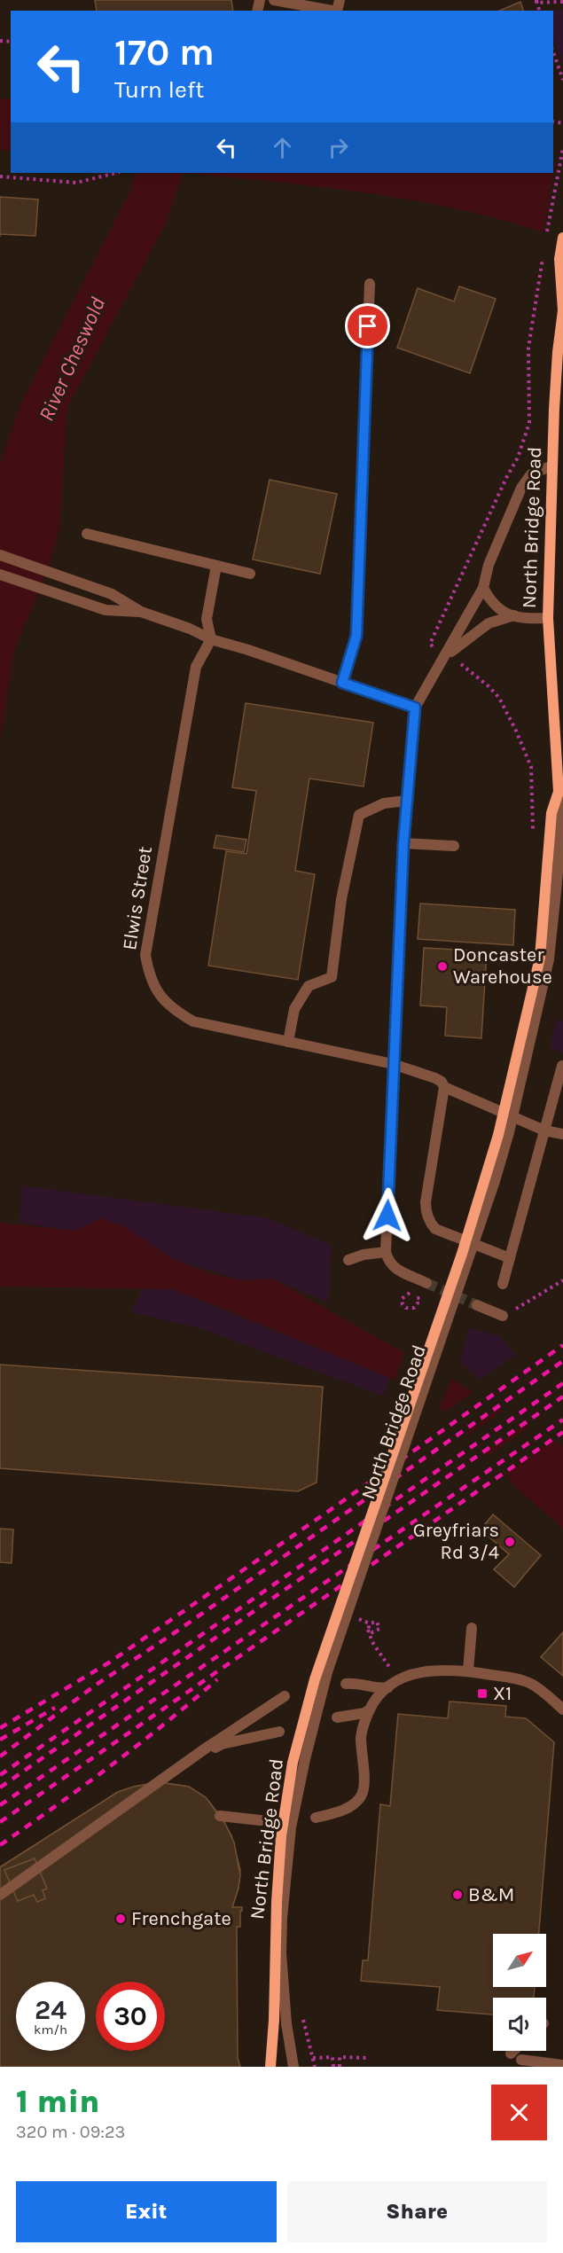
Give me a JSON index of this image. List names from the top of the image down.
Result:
{
  "streets": {
    "street": ["North Bridge Road", "Elwis Street"]
  },
  "water": ["River Cheswold"],
  "places": {
    "other": [
      "Doncaster Warehouse",
      "Greyfriars Rd 3/4",
      "B&M",
      "Frenchgate"
    ],
    "transit": ["X1"]
  },
  "north": "top right",
  "page": {
    "turn": ["170 m", "Turn left"],
    "speed": "24 km/h",
    "limit": "30",
    "heading": ["1 min", "320 m · 09:23"],
    "buttons": ["Exit", "Share"]
  }
}
